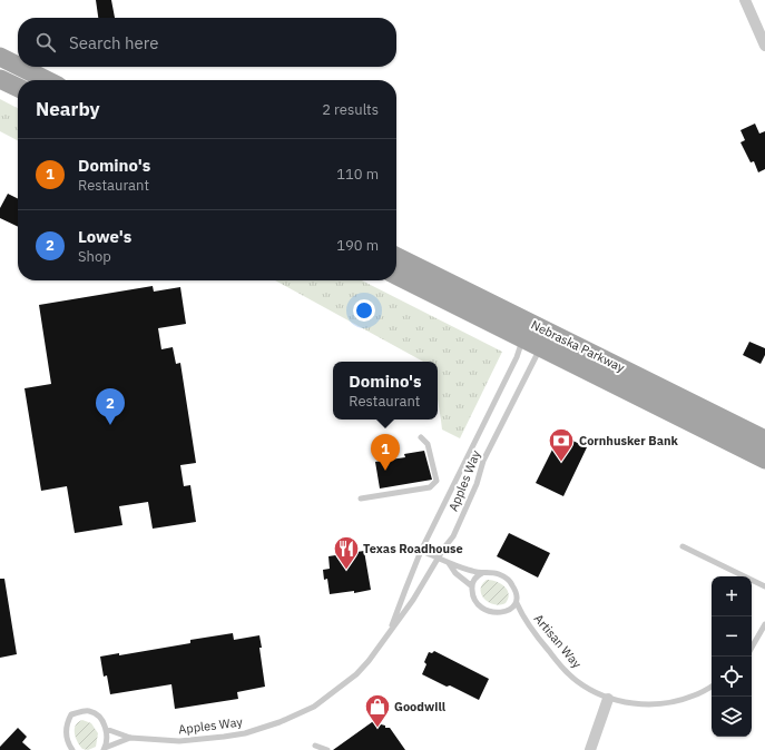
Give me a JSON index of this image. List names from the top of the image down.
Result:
{
  "streets": {
    "main road": ["Nebraska Parkway"],
    "lane": ["Apples Way", "Artisan Way"]
  },
  "crossings": [
    ["Nebraska Parkway", "Apples Way"]
  ],
  "places": {
    "bank": ["Cornhusker Bank"],
    "restaurant": ["Texas Roadhouse"],
    "shop": ["Goodwill"]
  },
  "page": {
    "search": "Search here",
    "heading": ["Nearby", "2 results"],
    "list": [
      {
        "mark": "1",
        "name": "Domino's",
        "note": "Restaurant",
        "value": "110 m"
      },
      {
        "mark": "2",
        "name": "Lowe's",
        "note": "Shop",
        "value": "190 m"
      }
    ],
    "popup": ["Domino's", "Restaurant"],
    "pins": ["2", "1"],
    "map_buttons": ["+", "−"]
  }
}
